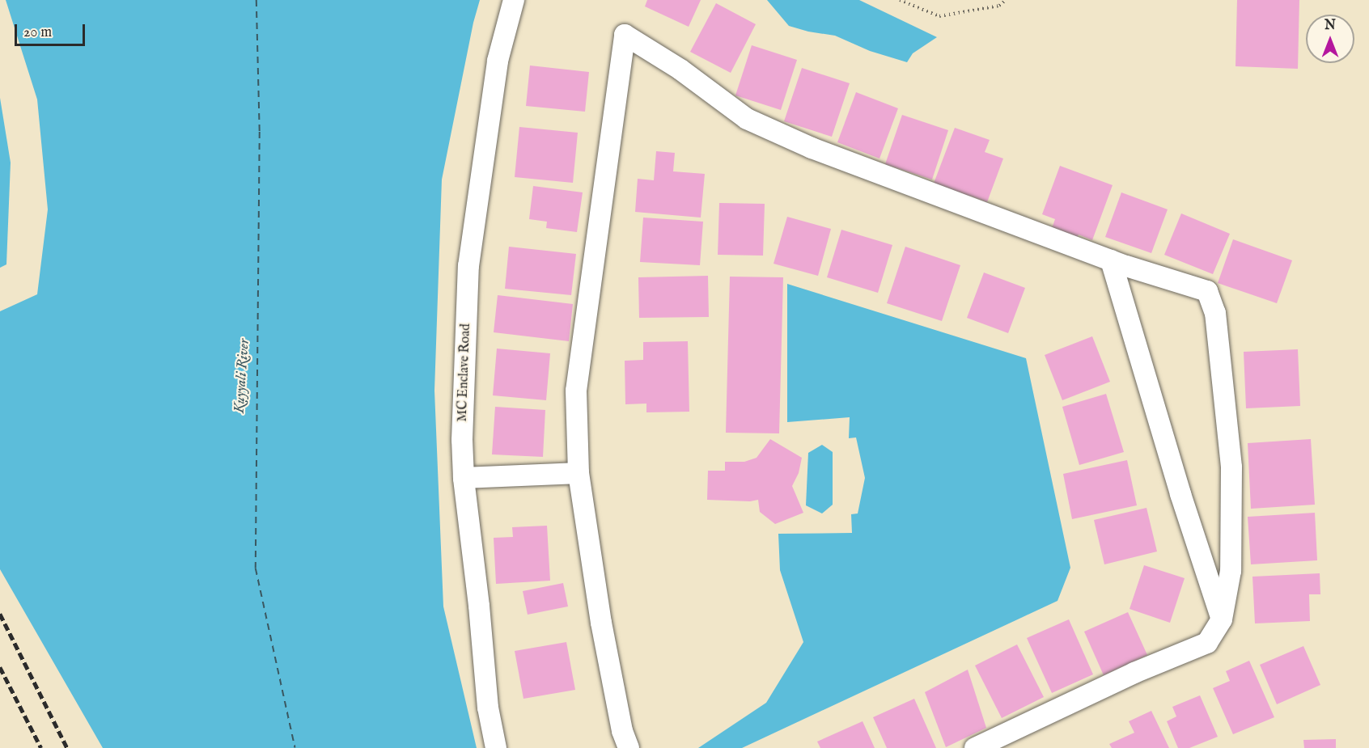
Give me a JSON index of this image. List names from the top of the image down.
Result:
{
  "streets": {
    "street": ["MC Enclave Road"]
  },
  "water": ["Kuyyali River"],
  "scale_bar": "20 m",
  "north": "top"
}
